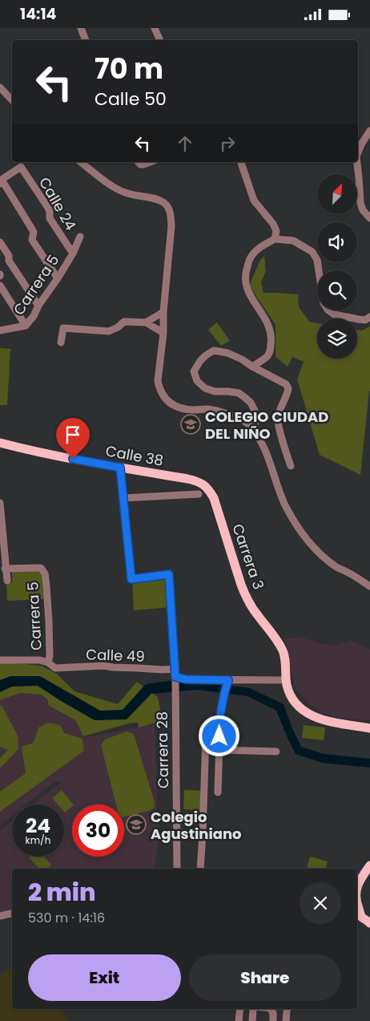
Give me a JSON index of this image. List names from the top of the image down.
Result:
{
  "streets": {
    "main road": ["Calle 38", "Carrera 3"],
    "street": [
      "Calle 24",
      "Carrera 5",
      "Calle 49",
      "Carrera 28"
    ]
  },
  "crossings": [
    ["Calle 24", "Carrera 5"],
    ["Carrera 5", "Calle 49"],
    ["Calle 38", "Carrera 3"],
    ["Calle 49", "Carrera 28"]
  ],
  "places": {
    "school or university": ["COLEGIO CIUDAD DEL NIÑO", "Colegio Agustiniano"]
  },
  "north": "top right",
  "page": {
    "status": "14:14",
    "turn": ["70 m", "Calle 50"],
    "speed": "24 km/h",
    "limit": "30",
    "heading": ["2 min", "530 m · 14:16"],
    "buttons": ["Exit", "Share"]
  }
}
